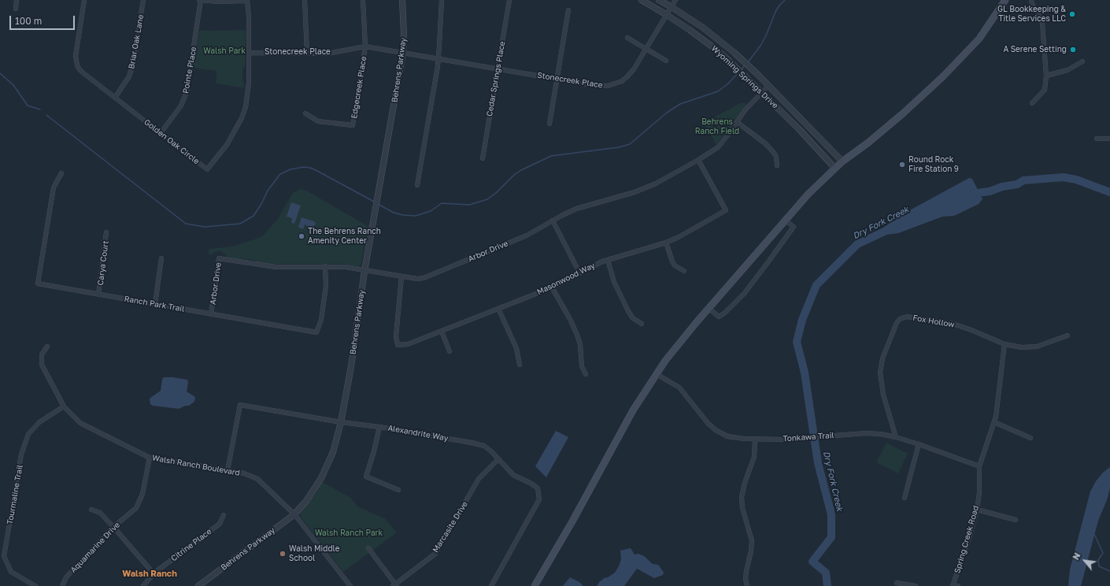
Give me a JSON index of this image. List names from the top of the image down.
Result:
{
  "streets": {
    "street": [
      "Briar Oak Lane",
      "Stonecreek Place",
      "Pointe Place",
      "Behrens Parkway",
      "Wyoming Springs Drive",
      "Cedar Springs Place",
      "Edgecreek Place",
      "Golden Oak Circle",
      "Arbor Drive",
      "Carya Court",
      "Masonwood Way",
      "Ranch Park Trail",
      "Fox Hollow",
      "Alexandrite Way",
      "Tonkawa Trail",
      "Walsh Ranch Boulevard",
      "Tourmaline Trail",
      "Marcasite Drive",
      "Spring Creek Road",
      "Citrine Place",
      "Aquamarine Drive"
    ]
  },
  "crossings": [
    ["Briar Oak Lane", "Golden Oak Circle"],
    ["Stonecreek Place", "Behrens Parkway"],
    ["Stonecreek Place", "Wyoming Springs Drive"],
    ["Stonecreek Place", "Cedar Springs Place"],
    ["Stonecreek Place", "Edgecreek Place"],
    ["Stonecreek Place", "Golden Oak Circle"],
    ["Pointe Place", "Golden Oak Circle"],
    ["Behrens Parkway", "Arbor Drive"],
    ["Behrens Parkway", "Alexandrite Way"],
    ["Behrens Parkway", "Walsh Ranch Boulevard"],
    ["Wyoming Springs Drive", "Arbor Drive"],
    ["Arbor Drive", "Masonwood Way"],
    ["Arbor Drive", "Ranch Park Trail"],
    ["Carya Court", "Ranch Park Trail"],
    ["Fox Hollow", "Tonkawa Trail"],
    ["Fox Hollow", "Spring Creek Road"],
    ["Alexandrite Way", "Walsh Ranch Boulevard"],
    ["Alexandrite Way", "Marcasite Drive"],
    ["Tonkawa Trail", "Spring Creek Road"],
    ["Walsh Ranch Boulevard", "Tourmaline Trail"],
    ["Walsh Ranch Boulevard", "Aquamarine Drive"]
  ],
  "districts": ["Walsh Ranch"],
  "water": ["Dry Fork Creek"],
  "parks": ["Walsh Park", "Behrens Ranch Field", "Walsh Ranch Park"],
  "places": [
    "GL Bookkeeping & Title Services LLC",
    "A Serene Setting",
    "Round Rock Fire Station 9",
    "The Behrens Ranch Amenity Center",
    "Walsh Middle School"
  ],
  "scale_bar": "100 m",
  "north": "top left"
}
